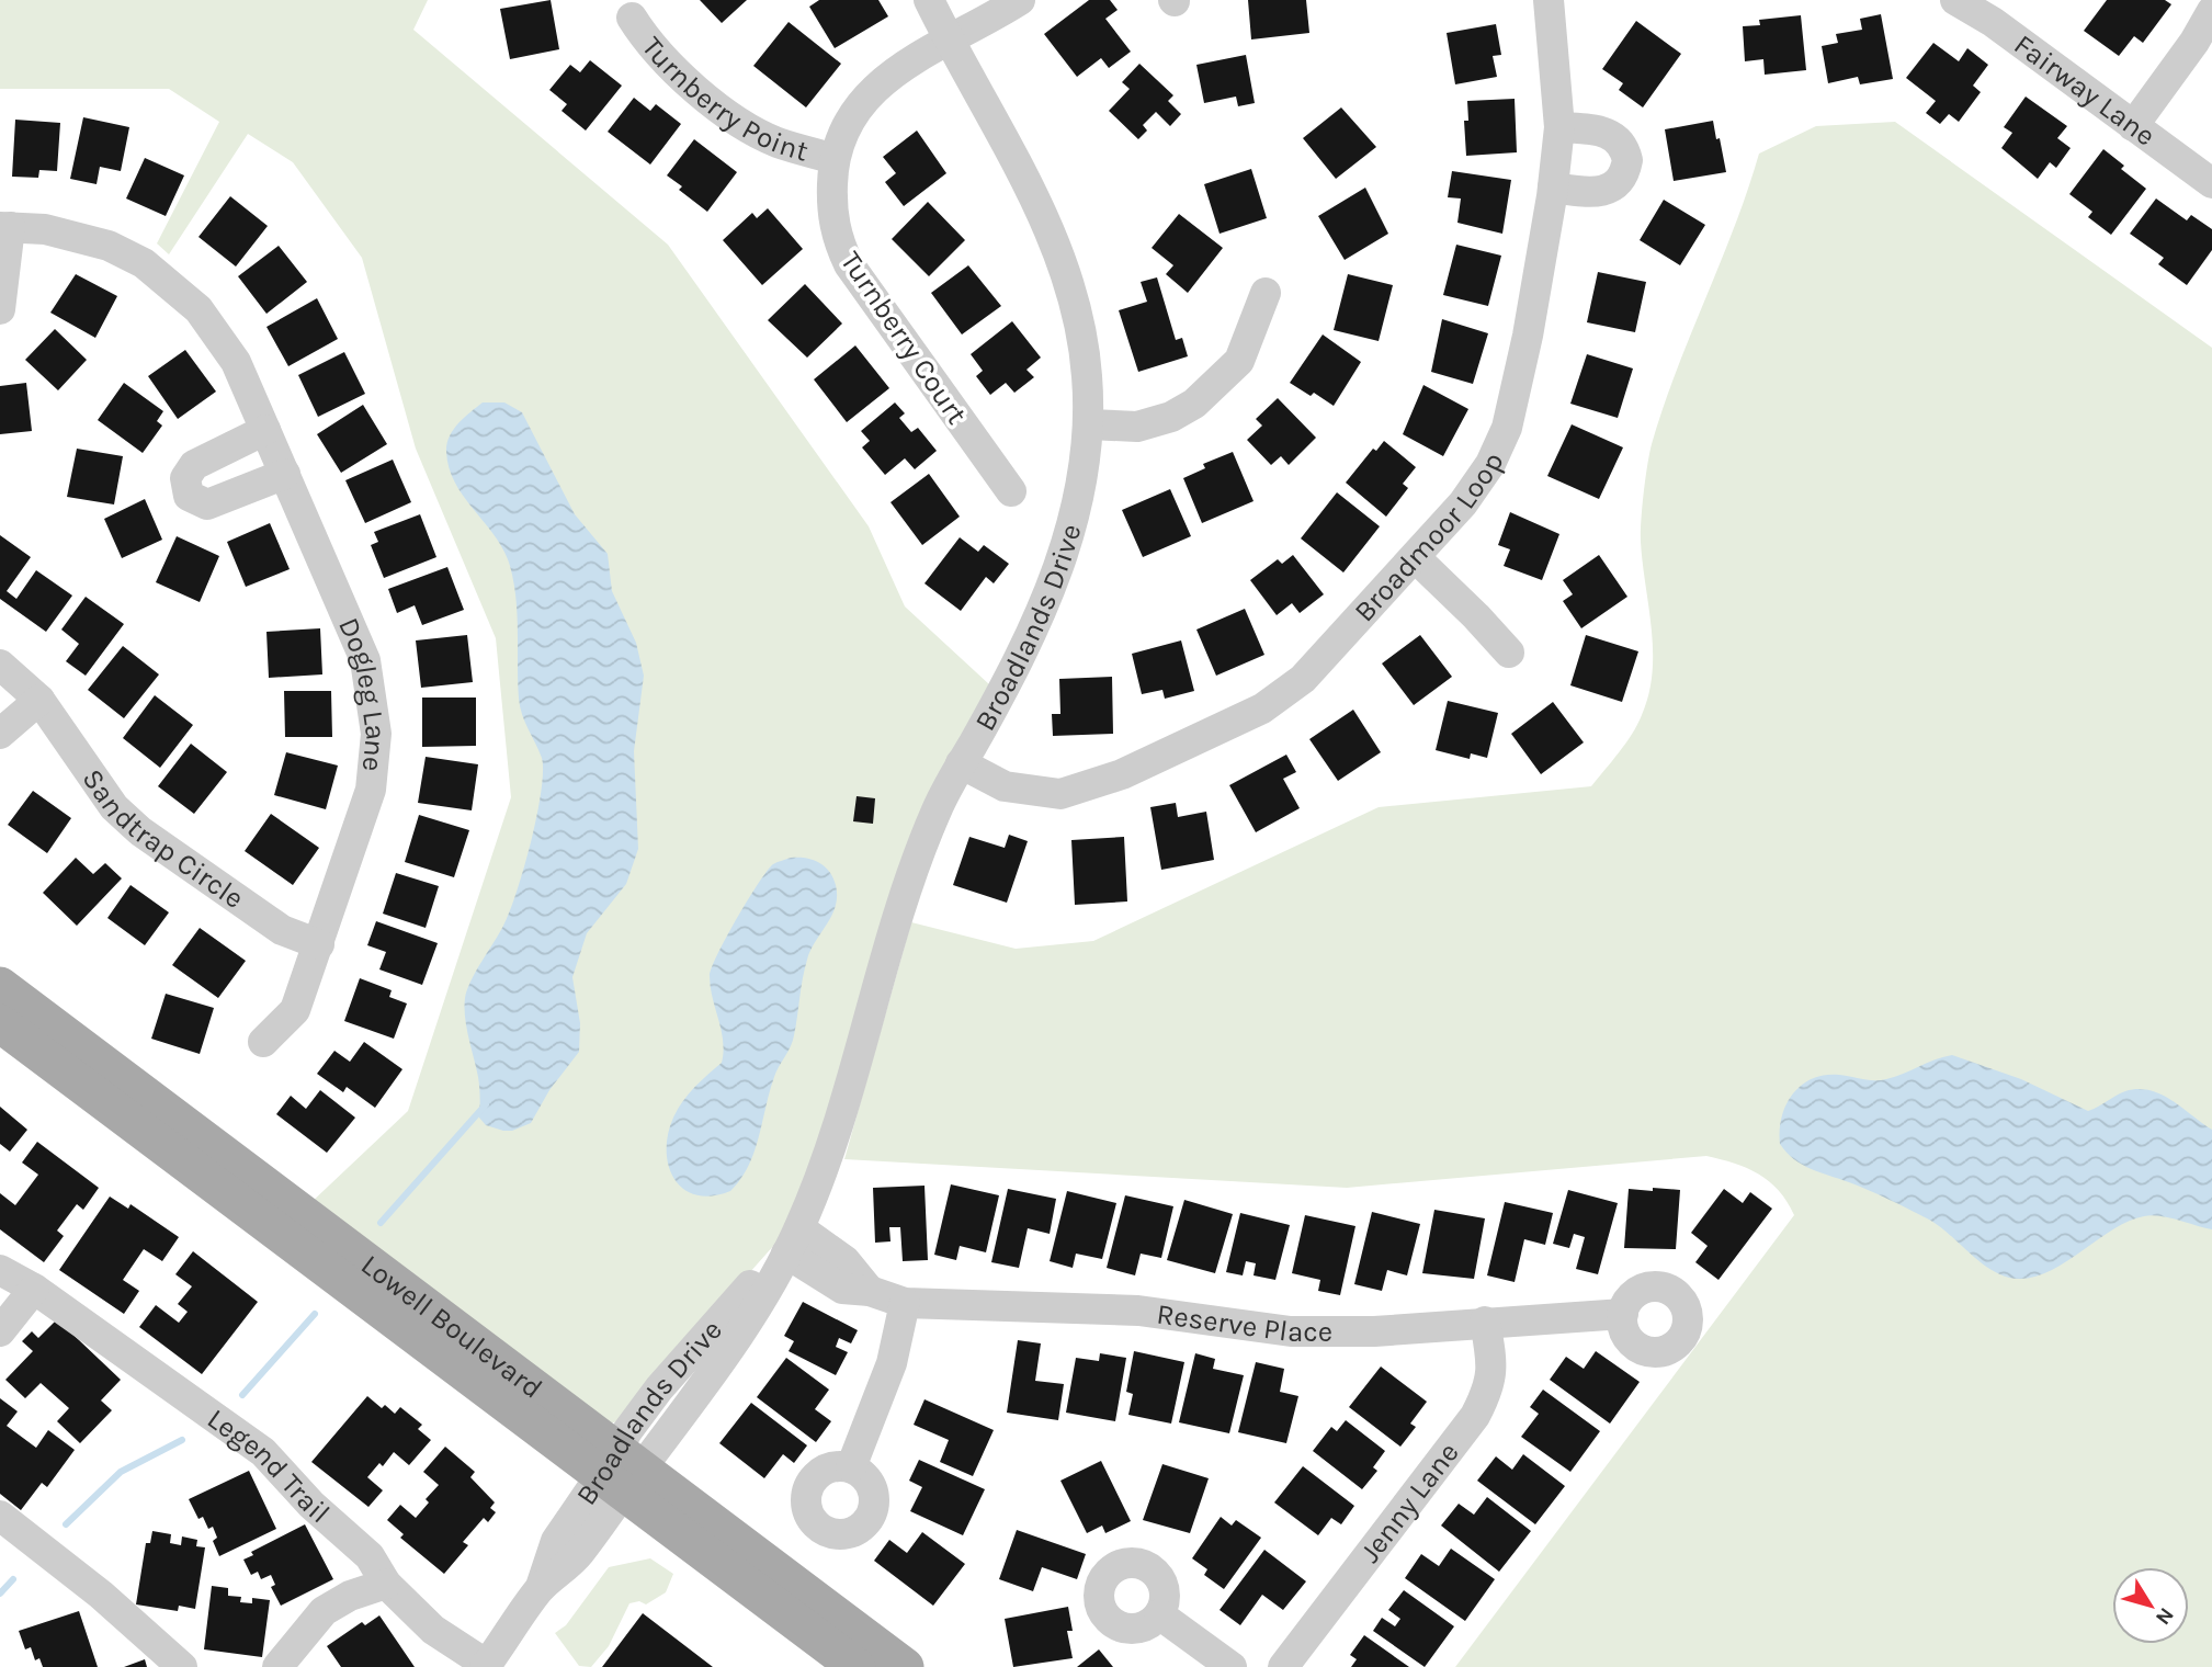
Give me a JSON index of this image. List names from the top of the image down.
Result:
{
  "streets": {
    "main road": ["Lowell Boulevard"],
    "street": [
      "Fairway Lane",
      "Turnberry Point",
      "Turnberry Court",
      "Broadmoor Loop",
      "Broadlands Drive",
      "Dogleg Lane",
      "Sandtrap Circle",
      "Reserve Place",
      "Legend Trail",
      "Jenny Lane"
    ]
  },
  "crossings": [
    ["Turnberry Point", "Turnberry Court"],
    ["Turnberry Court", "Broadlands Drive"],
    ["Broadmoor Loop", "Broadlands Drive"],
    ["Broadlands Drive", "Reserve Place"],
    ["Broadlands Drive", "Lowell Boulevard"],
    ["Broadlands Drive", "Legend Trail"],
    ["Dogleg Lane", "Sandtrap Circle"],
    ["Reserve Place", "Jenny Lane"]
  ],
  "north": "bottom right"
}
